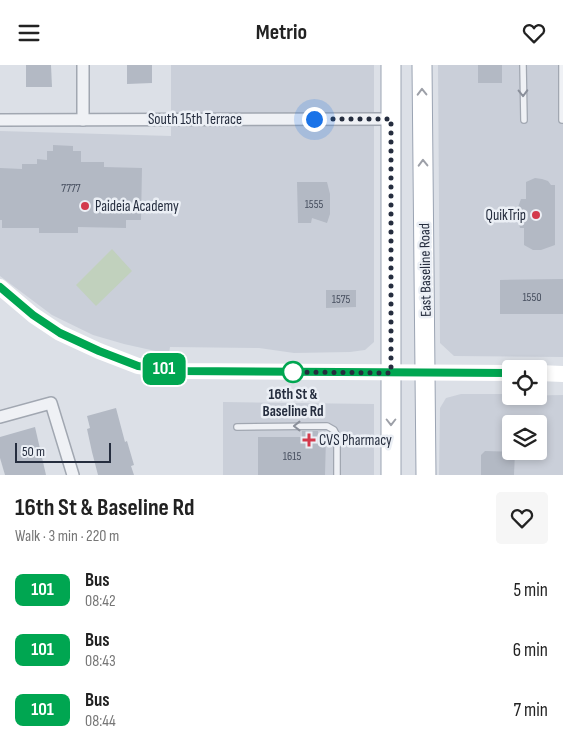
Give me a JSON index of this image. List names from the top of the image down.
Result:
{
  "streets": {
    "main road": ["East Baseline Road"],
    "street": ["South 15th Terrace"]
  },
  "places": {
    "other": ["Paideia Academy", "QuikTrip", "16th St & Baseline Rd"],
    "health": ["CVS Pharmacy"]
  },
  "lines": ["bus line 101"],
  "house_numbers": [
    "7777",
    "1555",
    "1550",
    "1575",
    "1615"
  ],
  "scale_bar": "50 m",
  "page": {
    "header": "Metrio",
    "on_map": "101",
    "scale": "50 m",
    "heading": ["16th St & Baseline Rd", "Walk · 3 min · 220 m"],
    "list": [
      {
        "mark": "101",
        "name": "Bus",
        "note": "08:42",
        "value": "5 min"
      },
      {
        "mark": "101",
        "name": "Bus",
        "note": "08:43",
        "value": "6 min"
      },
      {
        "mark": "101",
        "name": "Bus",
        "note": "08:44",
        "value": "7 min"
      }
    ]
  }
}
